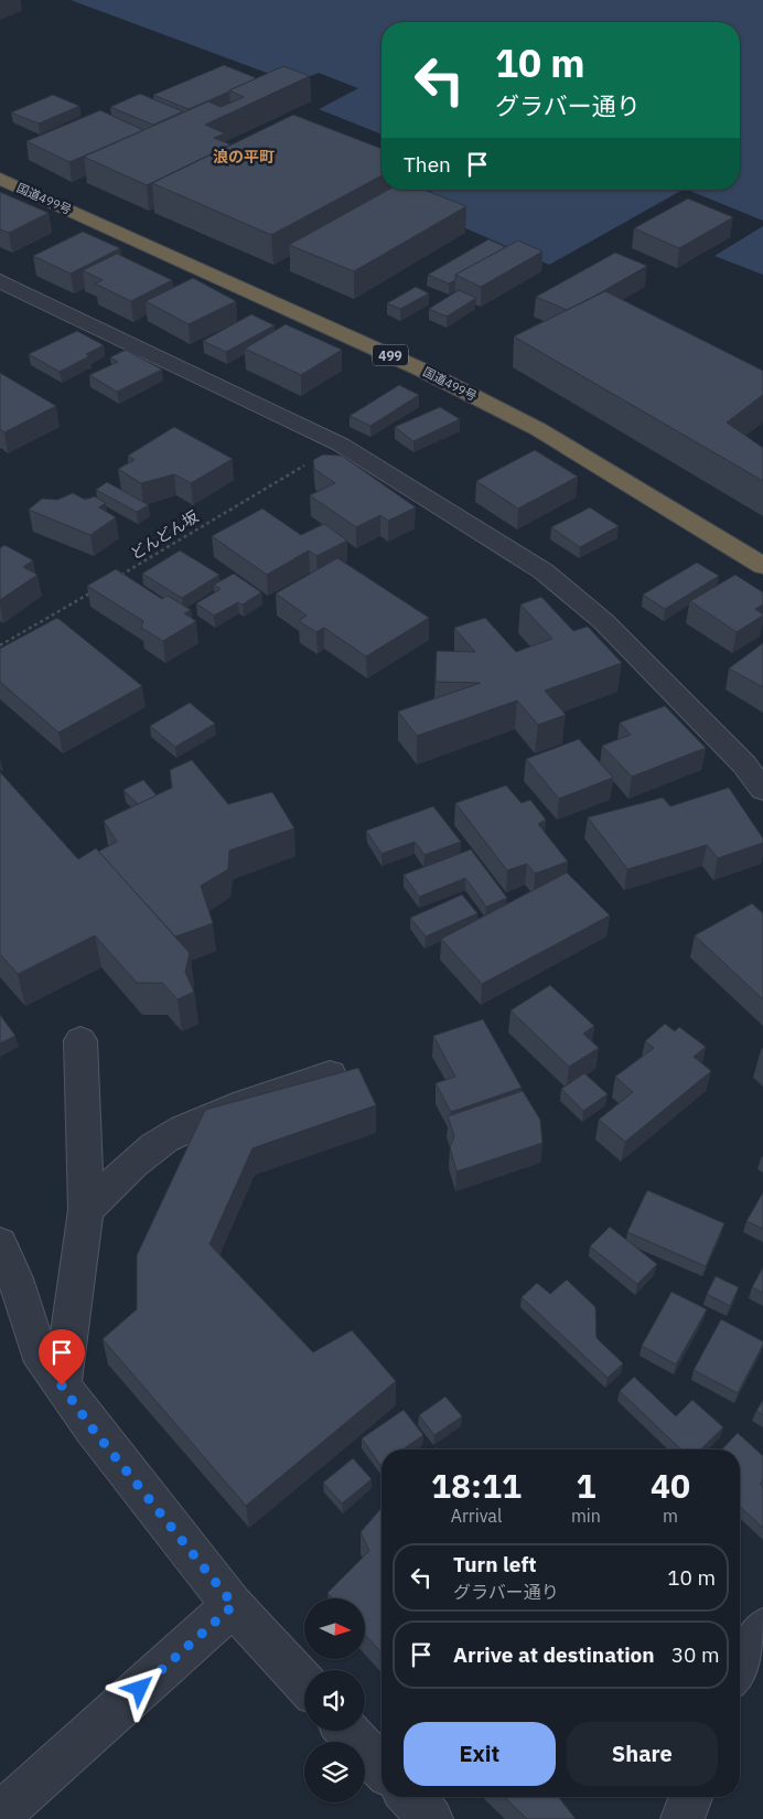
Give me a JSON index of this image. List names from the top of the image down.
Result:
{
  "streets": {
    "highway": ["国道499号", "499"],
    "path": ["どんどん坂"]
  },
  "districts": ["浪の平町"],
  "north": "right",
  "page": {
    "turn": ["10 m", "グラバー通り"],
    "then": "Then",
    "eta": [
      "18:11",
      "Arrival",
      "1",
      "min",
      "40",
      "m"
    ],
    "list": [
      {
        "name": "Turn left",
        "note": "グラバー通り",
        "value": "10 m"
      },
      {
        "name": "Arrive at destination",
        "value": "30 m"
      }
    ],
    "buttons": ["Exit", "Share"]
  }
}
